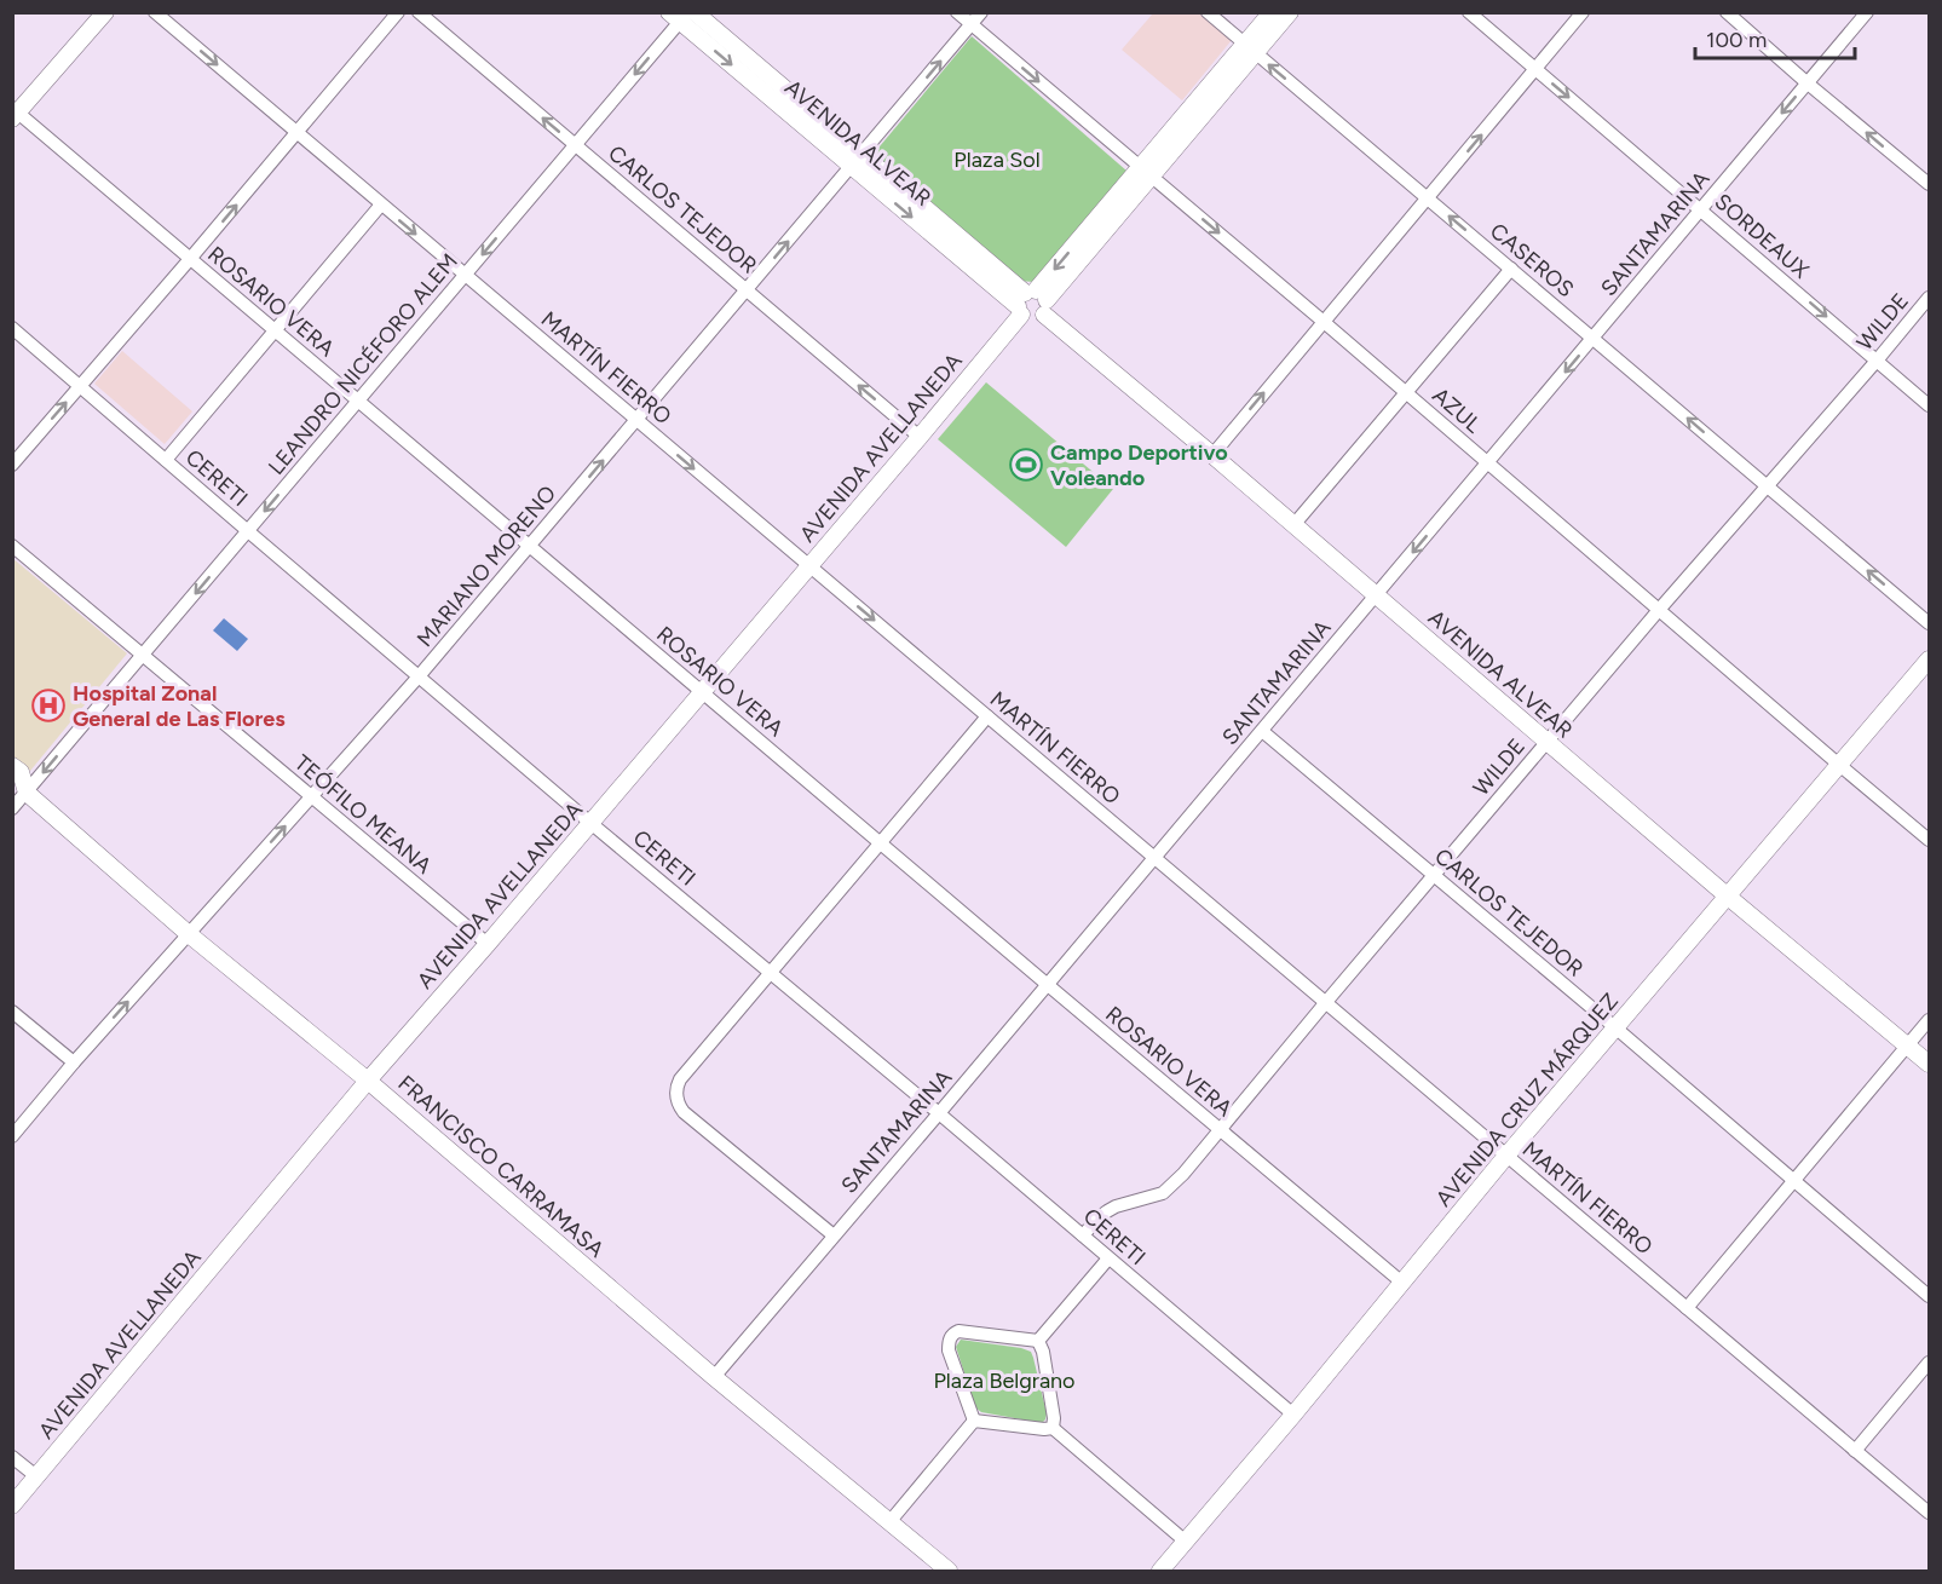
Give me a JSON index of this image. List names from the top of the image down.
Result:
{
  "streets": {
    "street": [
      "AVENIDA ALVEAR",
      "CARLOS TEJEDOR",
      "SANTAMARINA",
      "SORDEAUX",
      "CASEROS",
      "ROSARIO VERA",
      "WILDE",
      "LEANDRO NICÉFORO ALEM",
      "MARTÍN FIERRO",
      "AZUL",
      "AVENIDA AVELLANEDA",
      "CERETI",
      "MARIANO MORENO",
      "TEÓFILO MEANA",
      "AVENIDA CRUZ MÁRQUEZ",
      "FRANCISCO CARRAMASA"
    ]
  },
  "crossings": [
    ["AVENIDA ALVEAR", "SANTAMARINA"],
    ["AVENIDA ALVEAR", "WILDE"],
    ["AVENIDA ALVEAR", "LEANDRO NICÉFORO ALEM"],
    ["AVENIDA ALVEAR", "AVENIDA AVELLANEDA"],
    ["AVENIDA ALVEAR", "MARIANO MORENO"],
    ["AVENIDA ALVEAR", "AVENIDA CRUZ MÁRQUEZ"],
    ["CARLOS TEJEDOR", "SANTAMARINA"],
    ["CARLOS TEJEDOR", "WILDE"],
    ["CARLOS TEJEDOR", "LEANDRO NICÉFORO ALEM"],
    ["CARLOS TEJEDOR", "AVENIDA AVELLANEDA"],
    ["CARLOS TEJEDOR", "MARIANO MORENO"],
    ["CARLOS TEJEDOR", "AVENIDA CRUZ MÁRQUEZ"],
    ["SANTAMARINA", "SORDEAUX"],
    ["SANTAMARINA", "CASEROS"],
    ["SANTAMARINA", "ROSARIO VERA"],
    ["SANTAMARINA", "MARTÍN FIERRO"],
    ["SANTAMARINA", "AZUL"],
    ["SANTAMARINA", "CERETI"],
    ["SANTAMARINA", "FRANCISCO CARRAMASA"],
    ["SORDEAUX", "WILDE"],
    ["CASEROS", "WILDE"],
    ["CASEROS", "AVENIDA AVELLANEDA"],
    ["ROSARIO VERA", "WILDE"],
    ["ROSARIO VERA", "LEANDRO NICÉFORO ALEM"],
    ["ROSARIO VERA", "AVENIDA AVELLANEDA"],
    ["ROSARIO VERA", "MARIANO MORENO"],
    ["ROSARIO VERA", "AVENIDA CRUZ MÁRQUEZ"],
    ["WILDE", "MARTÍN FIERRO"],
    ["WILDE", "AZUL"],
    ["WILDE", "CERETI"],
    ["LEANDRO NICÉFORO ALEM", "MARTÍN FIERRO"],
    ["LEANDRO NICÉFORO ALEM", "CERETI"],
    ["LEANDRO NICÉFORO ALEM", "TEÓFILO MEANA"],
    ["LEANDRO NICÉFORO ALEM", "FRANCISCO CARRAMASA"],
    ["MARTÍN FIERRO", "AVENIDA AVELLANEDA"],
    ["MARTÍN FIERRO", "MARIANO MORENO"],
    ["MARTÍN FIERRO", "AVENIDA CRUZ MÁRQUEZ"],
    ["AZUL", "AVENIDA AVELLANEDA"],
    ["AZUL", "MARIANO MORENO"],
    ["AZUL", "AVENIDA CRUZ MÁRQUEZ"],
    ["AVENIDA AVELLANEDA", "CERETI"],
    ["AVENIDA AVELLANEDA", "TEÓFILO MEANA"],
    ["AVENIDA AVELLANEDA", "FRANCISCO CARRAMASA"],
    ["CERETI", "MARIANO MORENO"],
    ["CERETI", "AVENIDA CRUZ MÁRQUEZ"],
    ["MARIANO MORENO", "TEÓFILO MEANA"],
    ["MARIANO MORENO", "FRANCISCO CARRAMASA"]
  ],
  "one_way": [
    "SORDEAUX",
    "CASEROS",
    "LEANDRO NICÉFORO ALEM",
    "AZUL",
    "MARIANO MORENO"
  ],
  "parks": ["Plaza Sol", "Plaza Belgrano"],
  "places": {
    "sports": ["Campo Deportivo Voleando"],
    "hospital": ["Hospital Zonal General de Las Flores"]
  },
  "scale_bar": "100 m"
}
